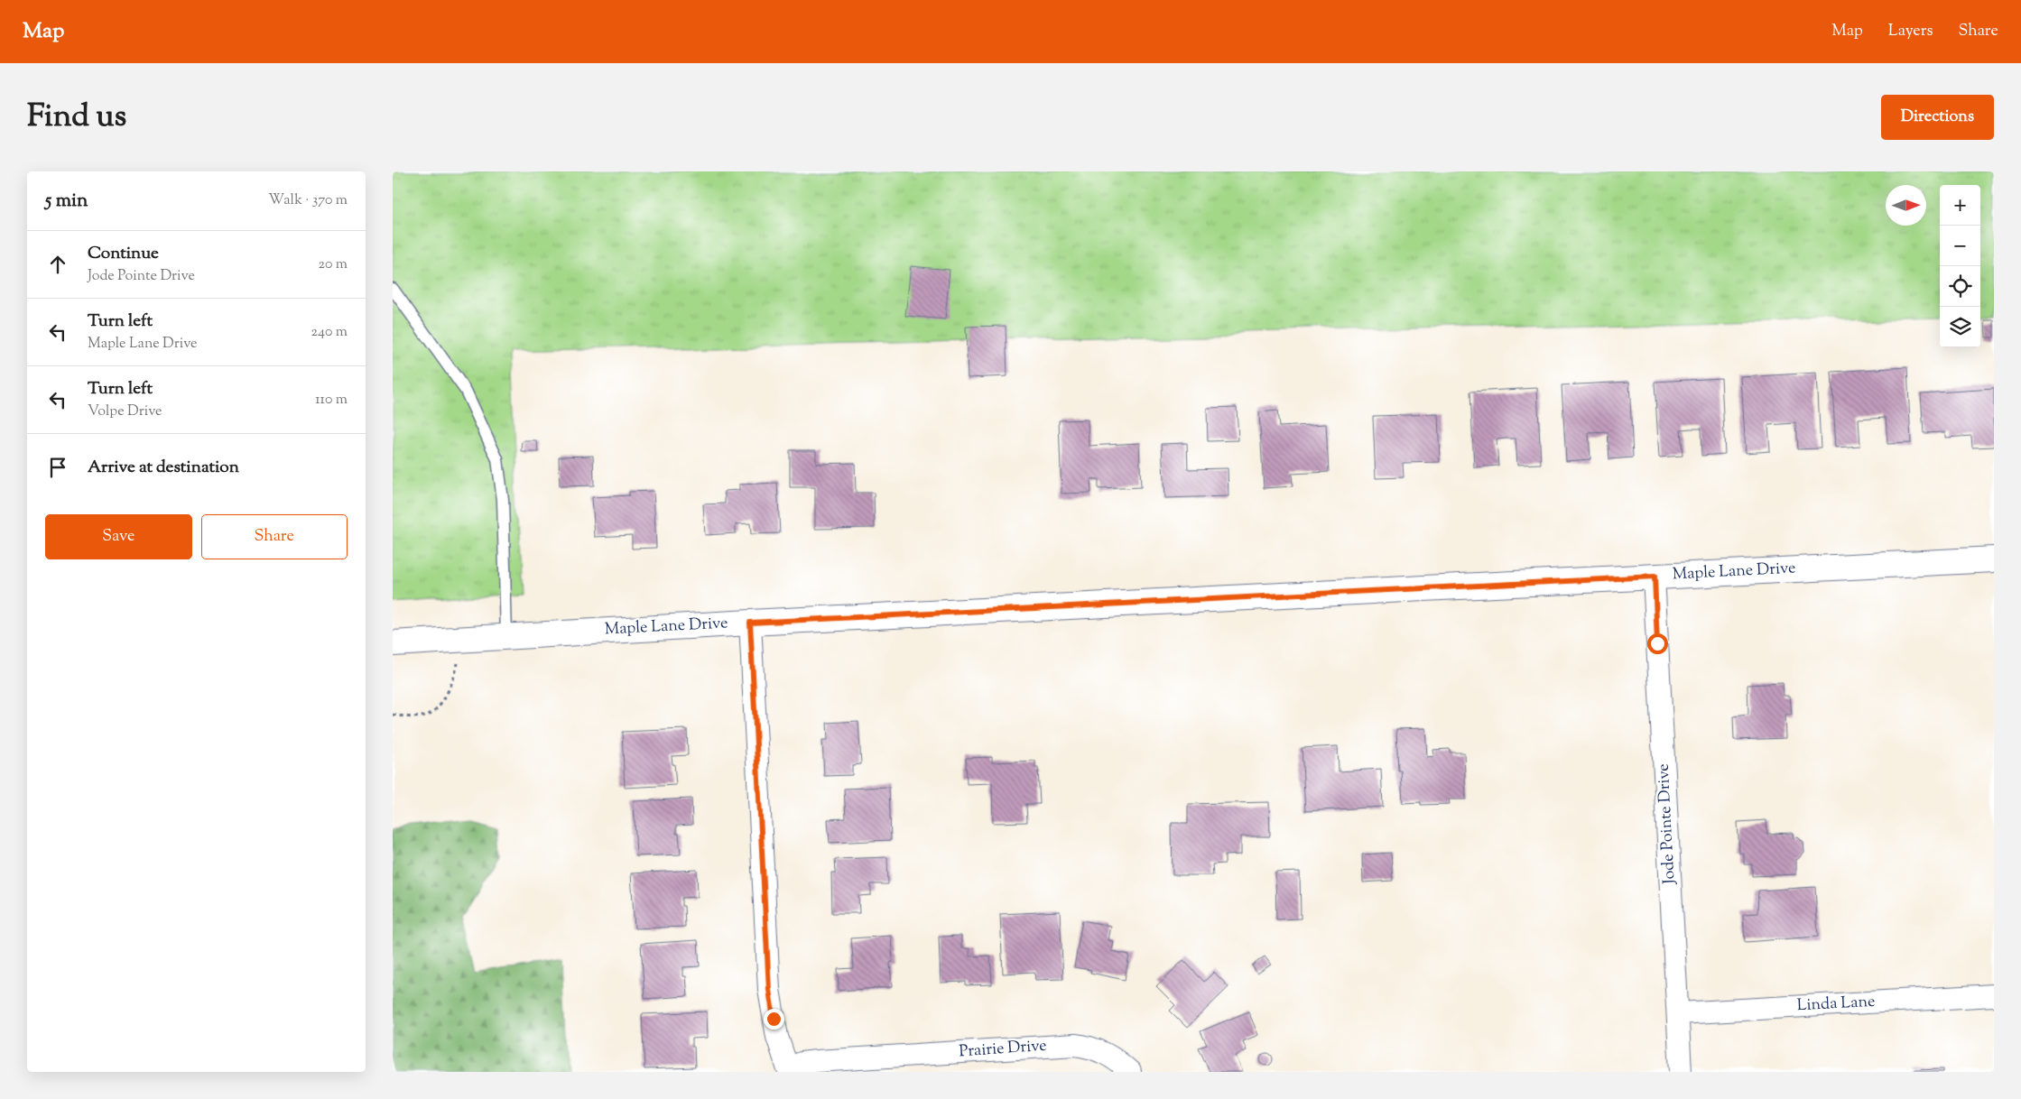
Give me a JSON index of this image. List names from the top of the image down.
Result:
{
  "streets": {
    "street": [
      "Maple Lane Drive",
      "Jode Pointe Drive",
      "Linda Lane",
      "Prairie Drive"
    ]
  },
  "crossings": [
    ["Maple Lane Drive", "Jode Pointe Drive"],
    ["Jode Pointe Drive", "Linda Lane"]
  ],
  "north": "right",
  "page": {
    "header": "Map",
    "nav": ["Map", "Layers", "Share"],
    "title": "Find us",
    "buttons": [
      "Directions",
      ["Save", "Share"]
    ],
    "heading": ["5 min", "Walk · 370 m"],
    "map_buttons": ["+", "−"],
    "list": [
      ["Continue", "Jode Pointe Drive", "20 m"],
      ["Turn left", "Maple Lane Drive", "240 m"],
      ["Turn left", "Volpe Drive", "110 m"],
      "Arrive at destination"
    ]
  }
}
